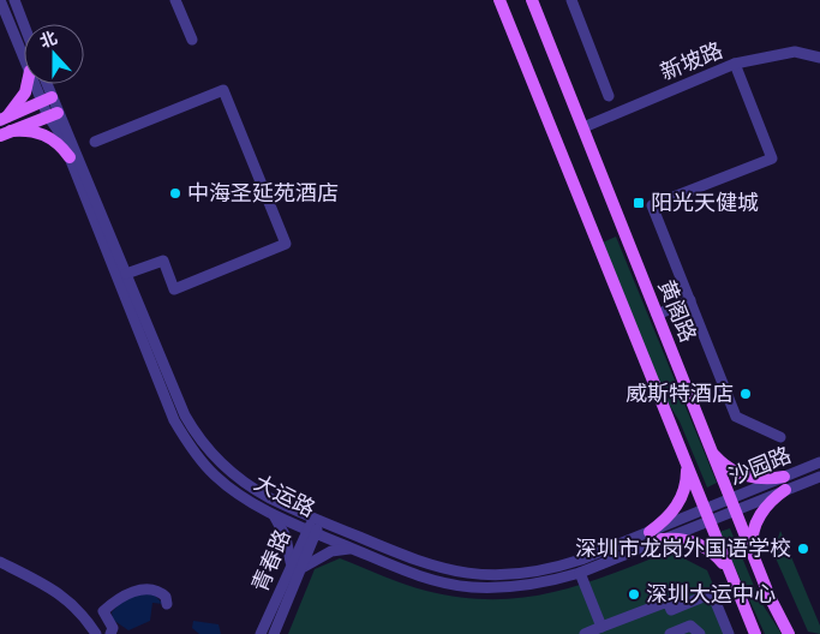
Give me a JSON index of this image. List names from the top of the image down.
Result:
{
  "streets": {
    "main road": ["黄阁路"],
    "street": [
      "新坡路",
      "沙园路",
      "大运路",
      "青春路"
    ]
  },
  "crossings": [
    ["新坡路", "黄阁路"],
    ["黄阁路", "沙园路"],
    ["沙园路", "大运路"],
    ["大运路", "青春路"]
  ],
  "places": {
    "other": [
      "中海圣延苑酒店",
      "威斯特酒店",
      "深圳市龙岗外国语学校",
      "深圳大运中心"
    ],
    "transit": ["阳光天健城"]
  },
  "north": "top"
}
